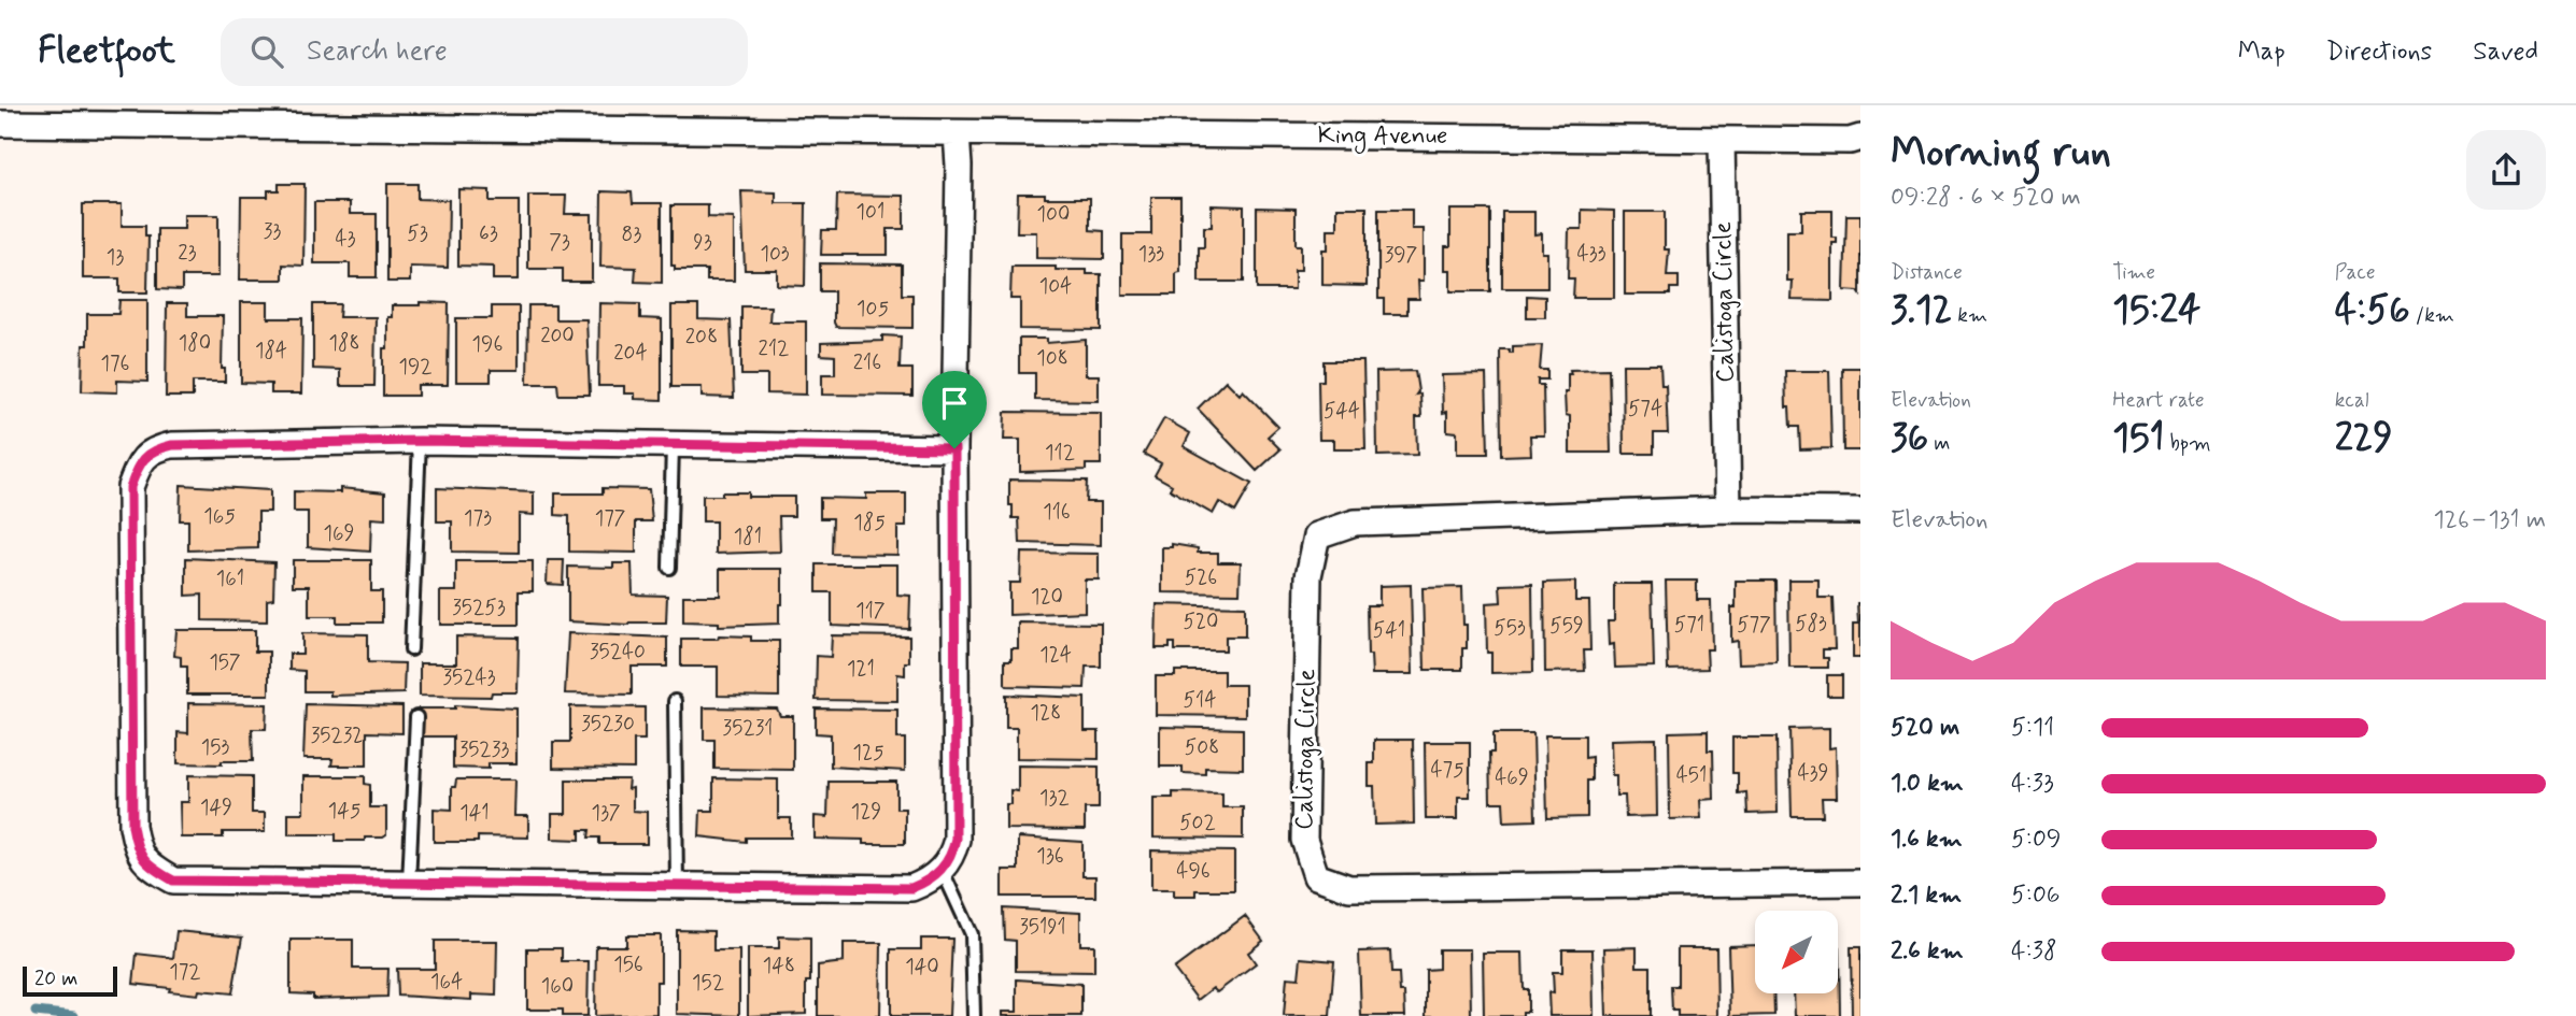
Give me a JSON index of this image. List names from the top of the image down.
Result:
{
  "streets": {
    "street": ["King Avenue", "Calistoga Circle"]
  },
  "crossings": [
    ["King Avenue", "Calistoga Circle"]
  ],
  "house_numbers": [
    "101",
    "100",
    "33",
    "53",
    "63",
    "83",
    "43",
    "73",
    "93",
    "23",
    "103",
    "133",
    "433",
    "397",
    "13",
    "104",
    "105",
    "200",
    "208",
    "180",
    "188",
    "196",
    "212",
    "184",
    "204",
    "108",
    "216",
    "176",
    "192",
    "574",
    "544",
    "112",
    "116",
    "165",
    "173",
    "177",
    "185",
    "169",
    "181",
    "526",
    "161",
    "120",
    "35253",
    "117",
    "520",
    "583",
    "571",
    "577",
    "559",
    "553",
    "541",
    "35240",
    "124",
    "157",
    "121",
    "35243",
    "514",
    "128",
    "35230",
    "35231",
    "35232",
    "153",
    "508",
    "35233",
    "125",
    "475",
    "439",
    "451",
    "469",
    "132",
    "149",
    "145",
    "129",
    "141",
    "137",
    "502",
    "136",
    "496",
    "35191",
    "156",
    "148",
    "140",
    "172",
    "164",
    "152",
    "160"
  ],
  "scale_bar": "20 m",
  "north": "bottom left",
  "page": {
    "header": "Fleetfoot",
    "search": "Search here",
    "nav": ["Map", "Directions", "Saved"],
    "heading": ["Morning run", "09:28 · 6 × 520 m"],
    "stats": [
      ["Distance", "3.12 km"],
      ["Time", "15:24"],
      ["Pace", "4:56 /km"],
      ["Elevation", "36 m"],
      ["Heart rate", "151 bpm"],
      ["kcal", "229"]
    ],
    "chart": ["Elevation", "126–131 m"],
    "list": [
      {
        "name": "520 m",
        "note": "5:11"
      },
      {
        "name": "1.0 km",
        "note": "4:33"
      },
      {
        "name": "1.6 km",
        "note": "5:09"
      },
      {
        "name": "2.1 km",
        "note": "5:06"
      },
      {
        "name": "2.6 km",
        "note": "4:38"
      }
    ],
    "scale": "20 m"
  }
}
